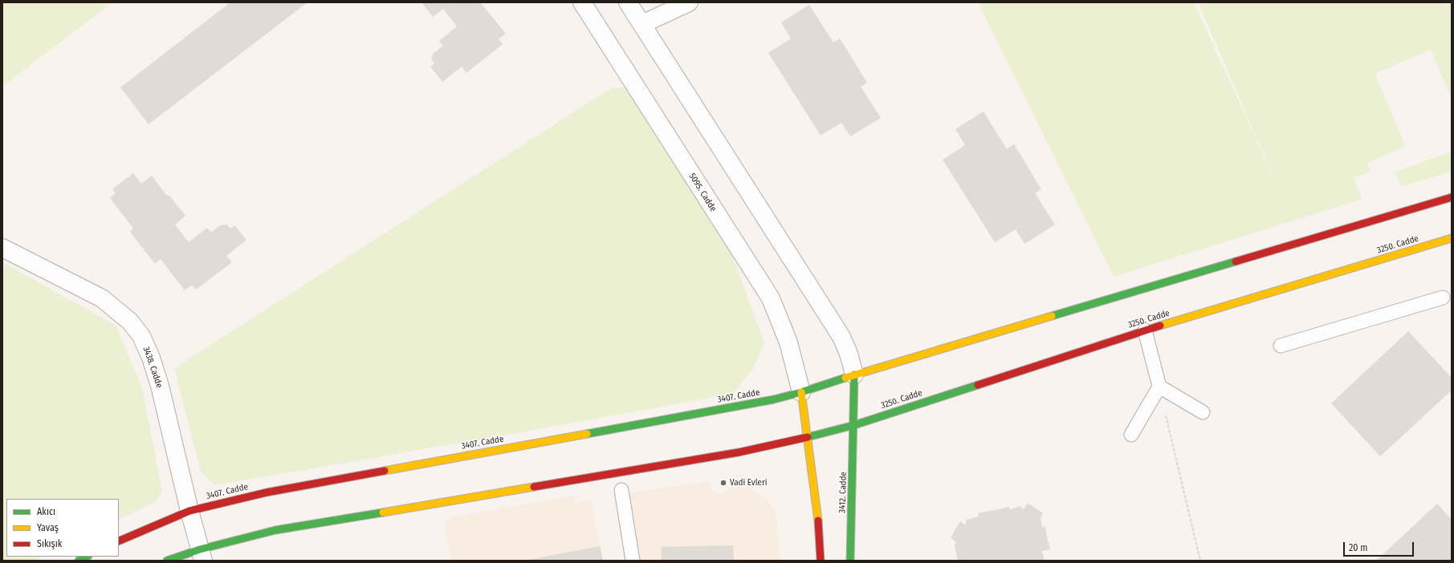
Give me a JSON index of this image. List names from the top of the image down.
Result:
{
  "streets": {
    "street": [
      "5095. Cadde",
      "3250. Cadde",
      "3438. Cadde",
      "3407. Cadde",
      "3412. Cadde"
    ]
  },
  "crossings": [
    ["5095. Cadde", "3407. Cadde"],
    ["3250. Cadde", "3412. Cadde"],
    ["3438. Cadde", "3407. Cadde"],
    ["3407. Cadde", "3412. Cadde"]
  ],
  "places": ["Vadi Evleri"],
  "legend": ["Akıcı", "Yavaş", "Sıkışık"],
  "scale_bar": "20 m"
}
